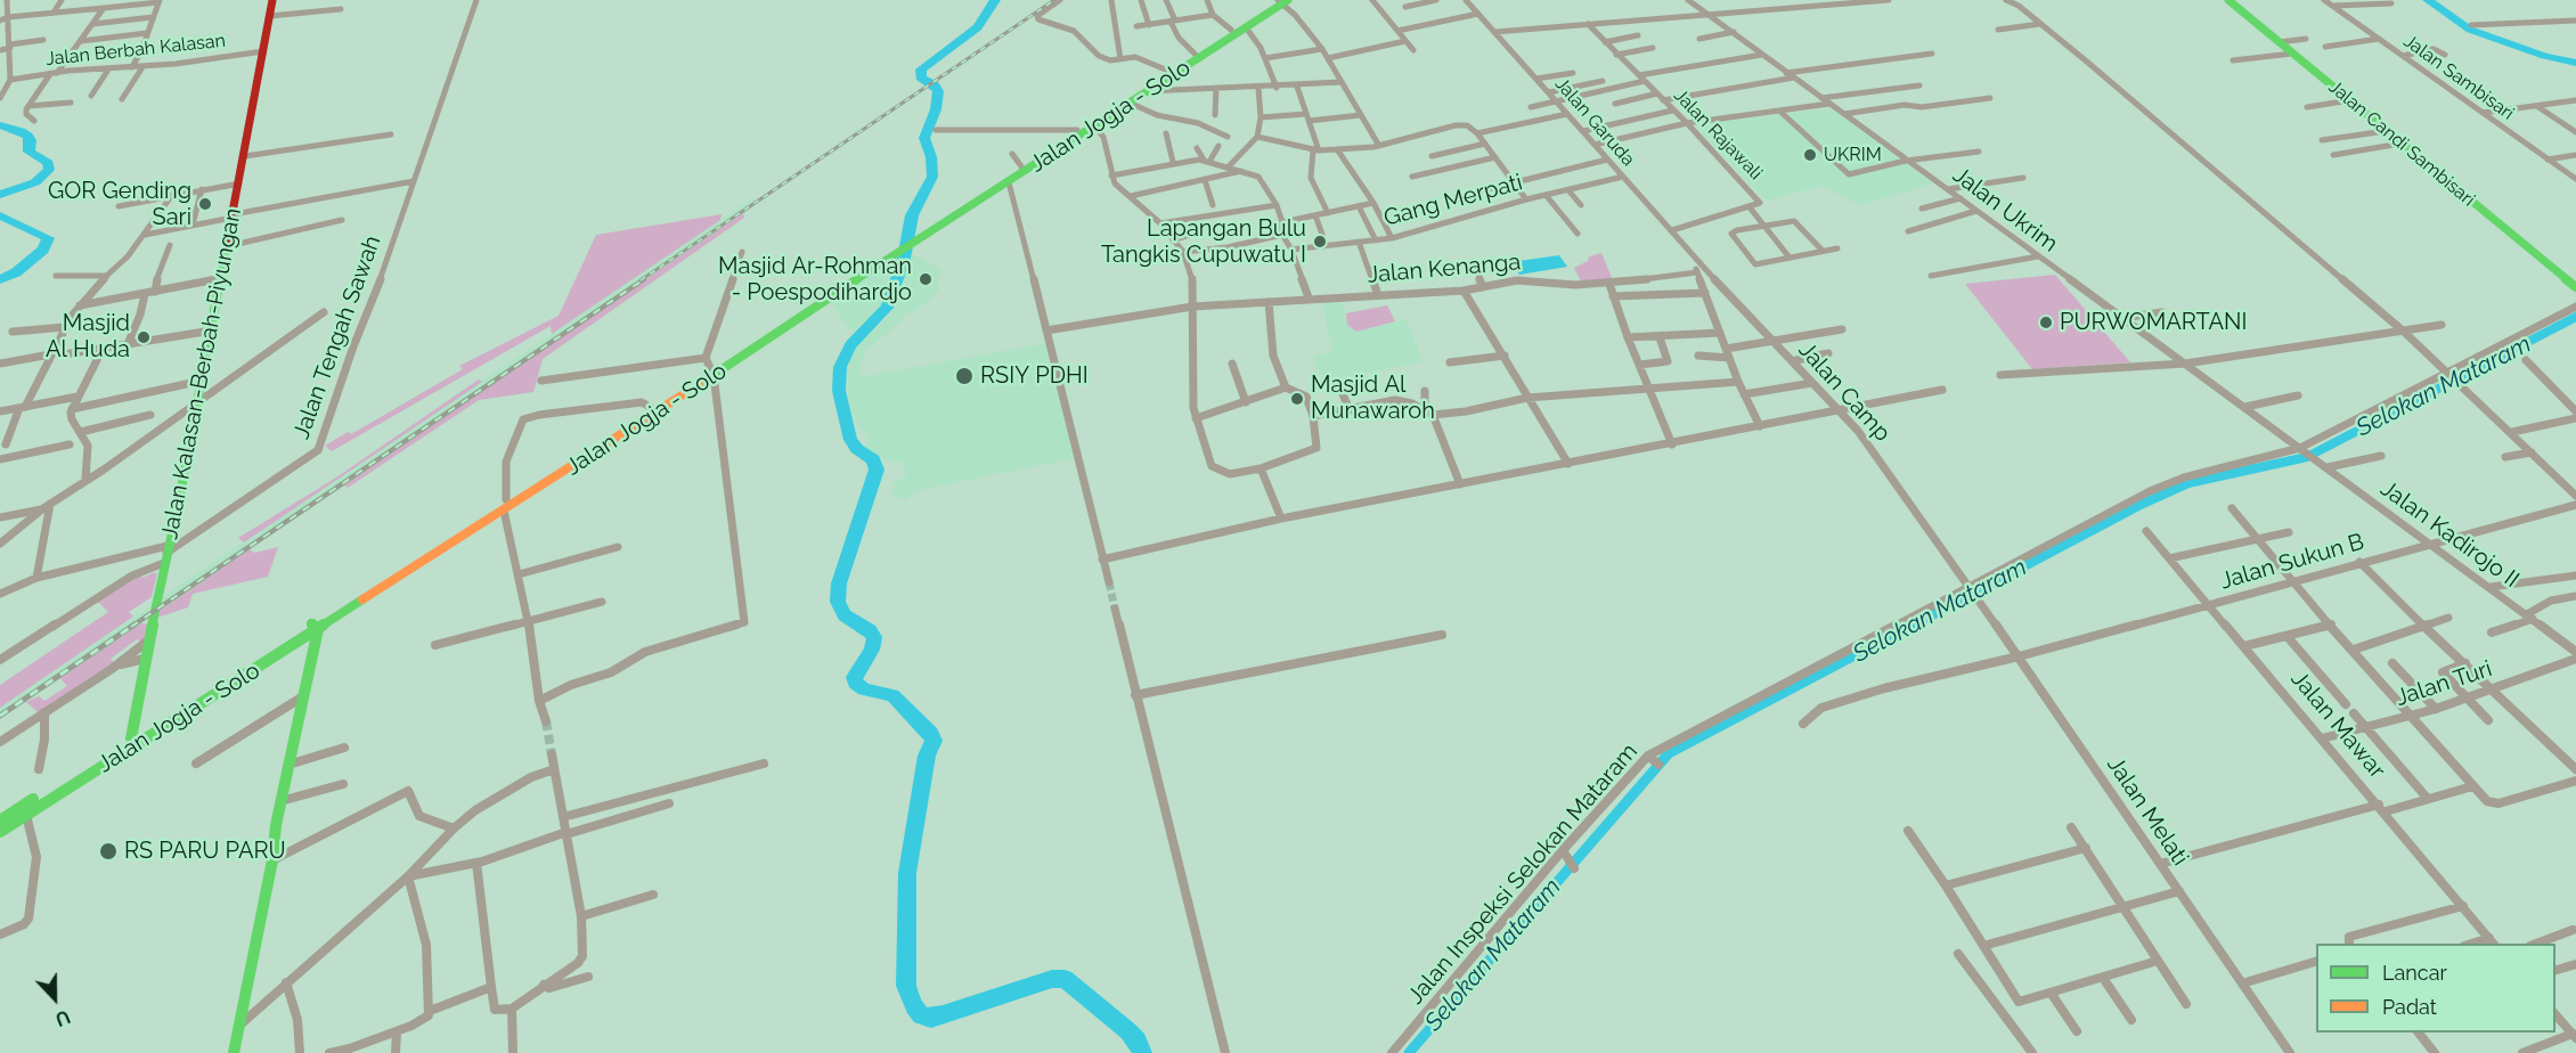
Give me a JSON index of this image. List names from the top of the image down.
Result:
{
  "streets": {
    "main road": ["Jalan Jogja - Solo", "Jalan Candi Sambisari", "Jalan Kalasan-Berbah-Piyungan"],
    "street": [
      "Jalan Berbah Kalasan",
      "Jalan Sambisari",
      "Jalan Garuda",
      "Jalan Rajawali",
      "Gang Merpati",
      "Jalan Ukrim",
      "Jalan Kenanga",
      "Jalan Tengah Sawah",
      "Jalan Camp",
      "Jalan Kadirojo II",
      "Jalan Sukun B",
      "Jalan Turi",
      "Jalan Mawar",
      "Jalan Melati",
      "Jalan Inspeksi Selokan Mataram"
    ]
  },
  "crossings": [
    ["Jalan Berbah Kalasan", "Jalan Kalasan-Berbah-Piyungan"],
    ["Jalan Jogja - Solo", "Jalan Kalasan-Berbah-Piyungan"],
    ["Jalan Garuda", "Jalan Rajawali"],
    ["Jalan Garuda", "Gang Merpati"],
    ["Jalan Garuda", "Jalan Camp"],
    ["Jalan Rajawali", "Jalan Camp"],
    ["Jalan Ukrim", "Jalan Kadirojo II"],
    ["Jalan Ukrim", "Jalan Inspeksi Selokan Mataram"],
    ["Jalan Tengah Sawah", "Jalan Kalasan-Berbah-Piyungan"],
    ["Jalan Camp", "Jalan Melati"],
    ["Jalan Camp", "Jalan Inspeksi Selokan Mataram"],
    ["Jalan Kadirojo II", "Jalan Sukun B"],
    ["Jalan Kadirojo II", "Jalan Inspeksi Selokan Mataram"],
    ["Jalan Sukun B", "Jalan Mawar"],
    ["Jalan Sukun B", "Jalan Melati"],
    ["Jalan Turi", "Jalan Mawar"],
    ["Jalan Melati", "Jalan Inspeksi Selokan Mataram"]
  ],
  "water": ["Selokan Mataram"],
  "places": [
    "UKRIM",
    "GOR Gending Sari",
    "Lapangan Bulu Tangkis Cupuwatu I",
    "Masjid Ar-Rohman - Poespodihardjo",
    "PURWOMARTANI",
    "Masjid Al Huda",
    "RSIY PDHI",
    "Masjid Al Munawaroh",
    "RS PARU PARU"
  ],
  "legend": ["Lancar", "Padat"],
  "north": "bottom"
}
